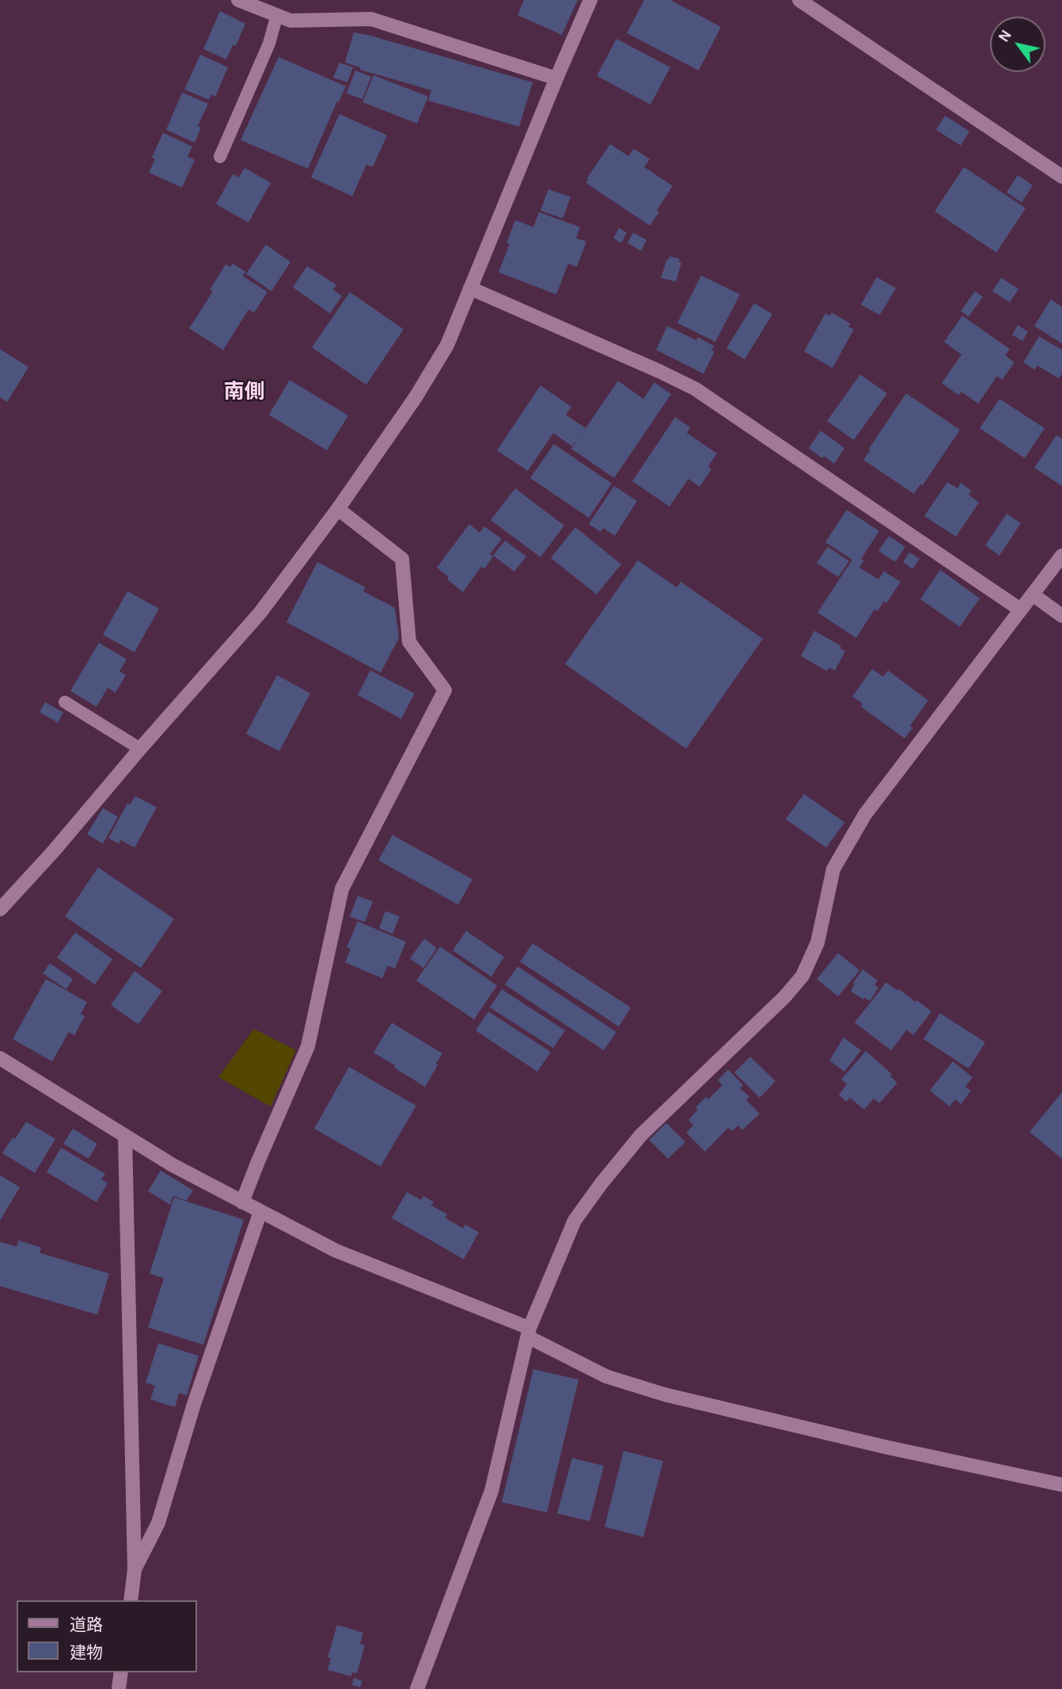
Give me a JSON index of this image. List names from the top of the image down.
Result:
{
  "districts": ["南側"],
  "legend": ["道路", "建物"],
  "north": "top left"
}
